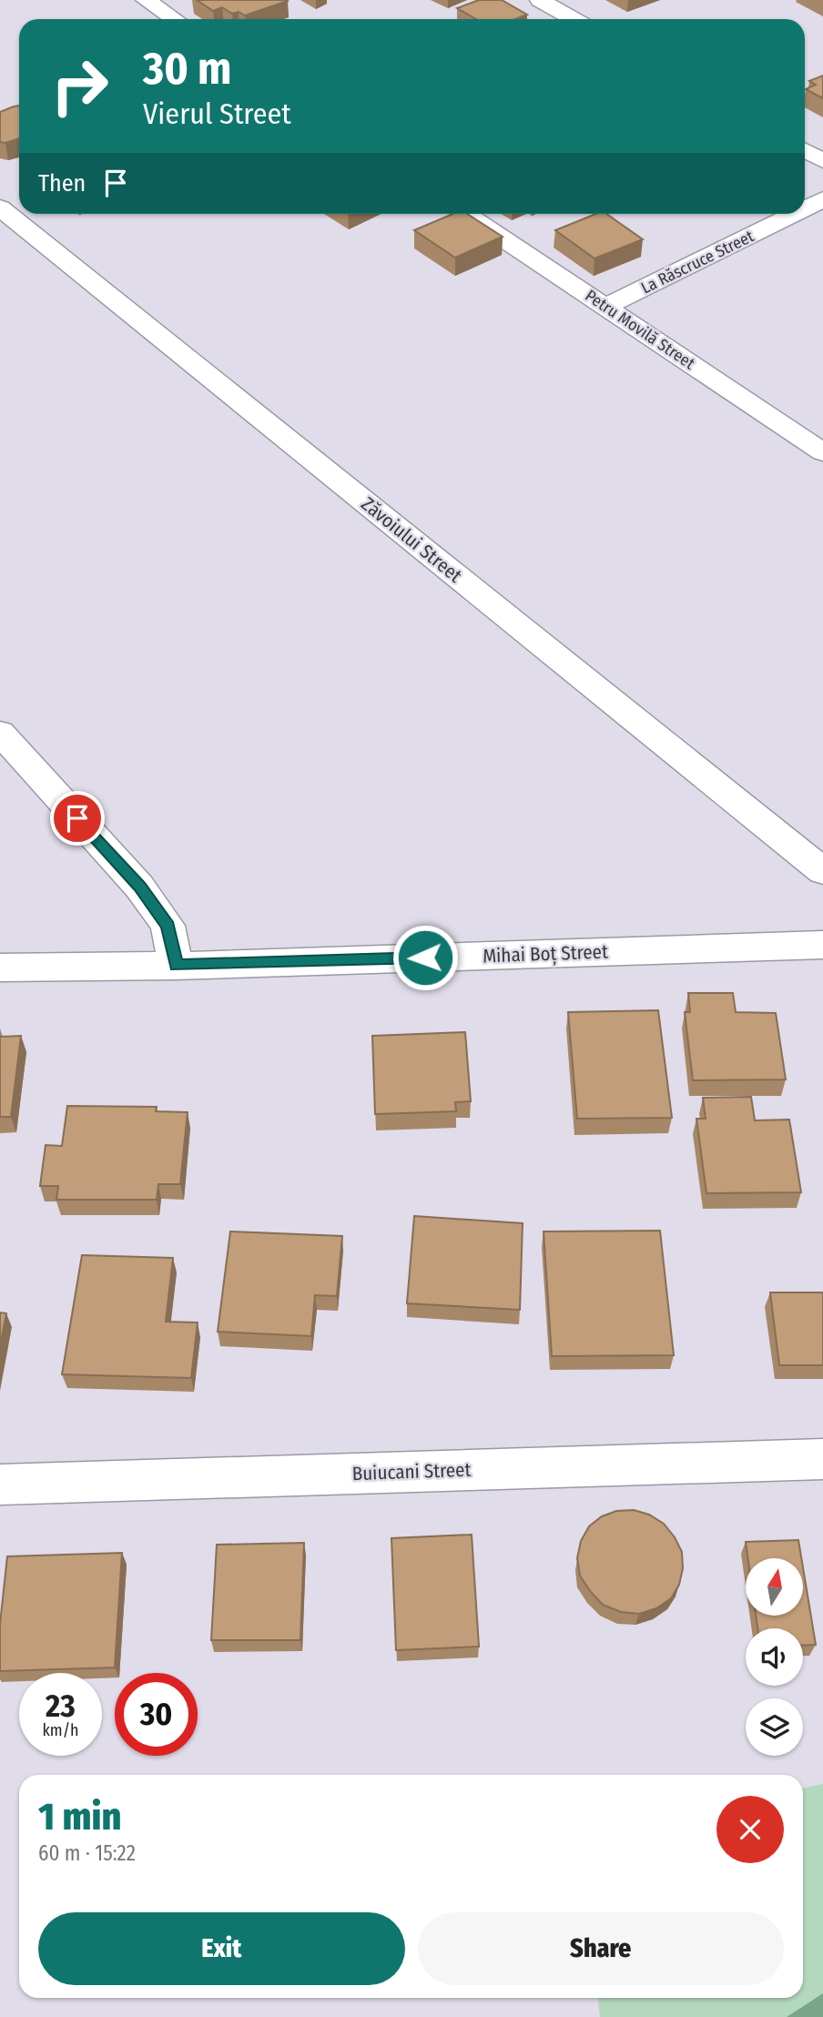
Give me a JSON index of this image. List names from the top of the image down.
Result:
{
  "streets": {
    "street": [
      "La Răscruce Street",
      "Petru Movilă Street",
      "Zăvoiului Street",
      "Mihai Boț Street",
      "Buiucani Street"
    ]
  },
  "crossings": [
    ["La Răscruce Street", "Petru Movilă Street"]
  ],
  "north": "top",
  "page": {
    "turn": ["30 m", "Vierul Street"],
    "then": "Then",
    "speed": "23 km/h",
    "limit": "30",
    "heading": ["1 min", "60 m · 15:22"],
    "buttons": ["Exit", "Share"]
  }
}
